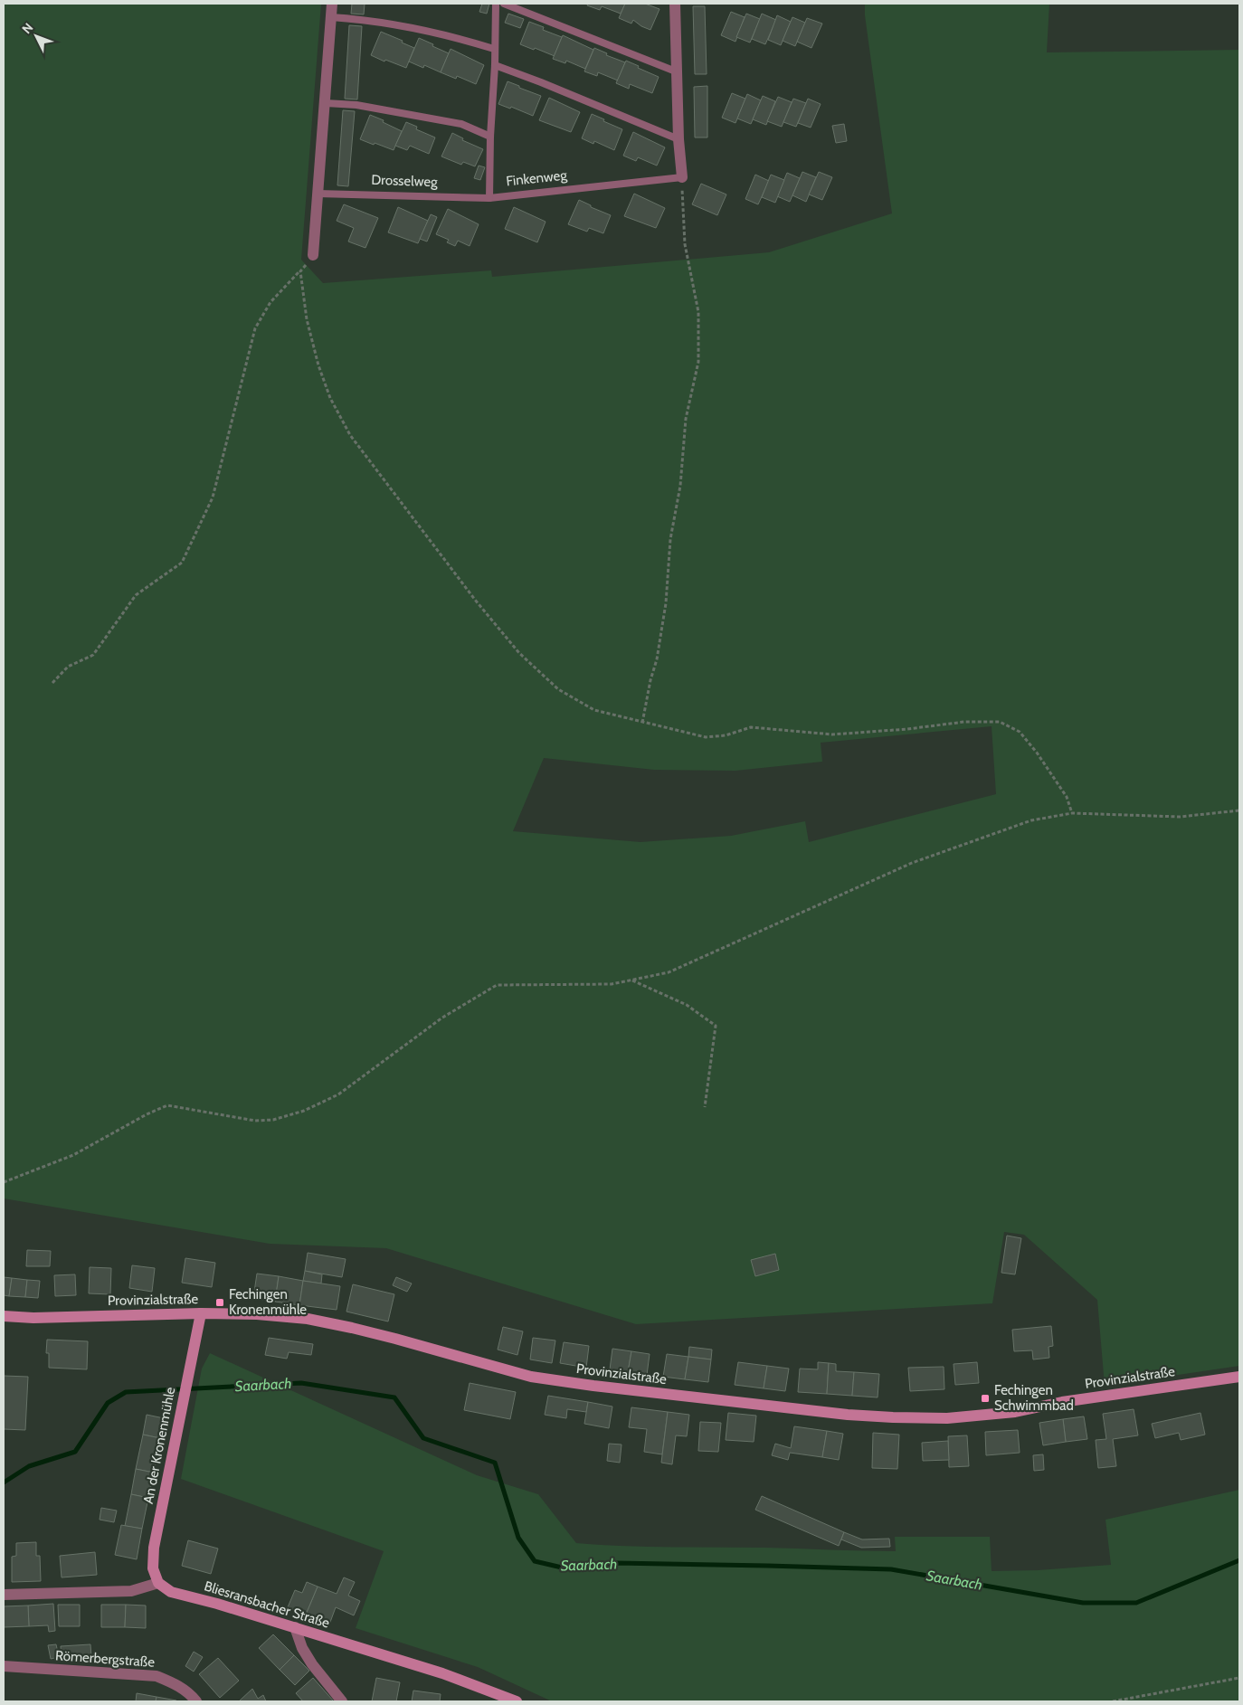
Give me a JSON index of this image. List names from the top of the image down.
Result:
{
  "streets": {
    "main road": ["Provinzialstraße", "An der Kronenmühle", "Bliesransbacher Straße"],
    "street": ["Römerbergstraße"],
    "lane": ["Finkenweg", "Drosselweg"]
  },
  "crossings": [
    ["Finkenweg", "Drosselweg"],
    ["Provinzialstraße", "An der Kronenmühle"],
    ["An der Kronenmühle", "Bliesransbacher Straße"]
  ],
  "water": ["Saarbach"],
  "places": {
    "transit": ["Fechingen Kronenmühle", "Fechingen Schwimmbad"]
  },
  "north": "top left"
}
